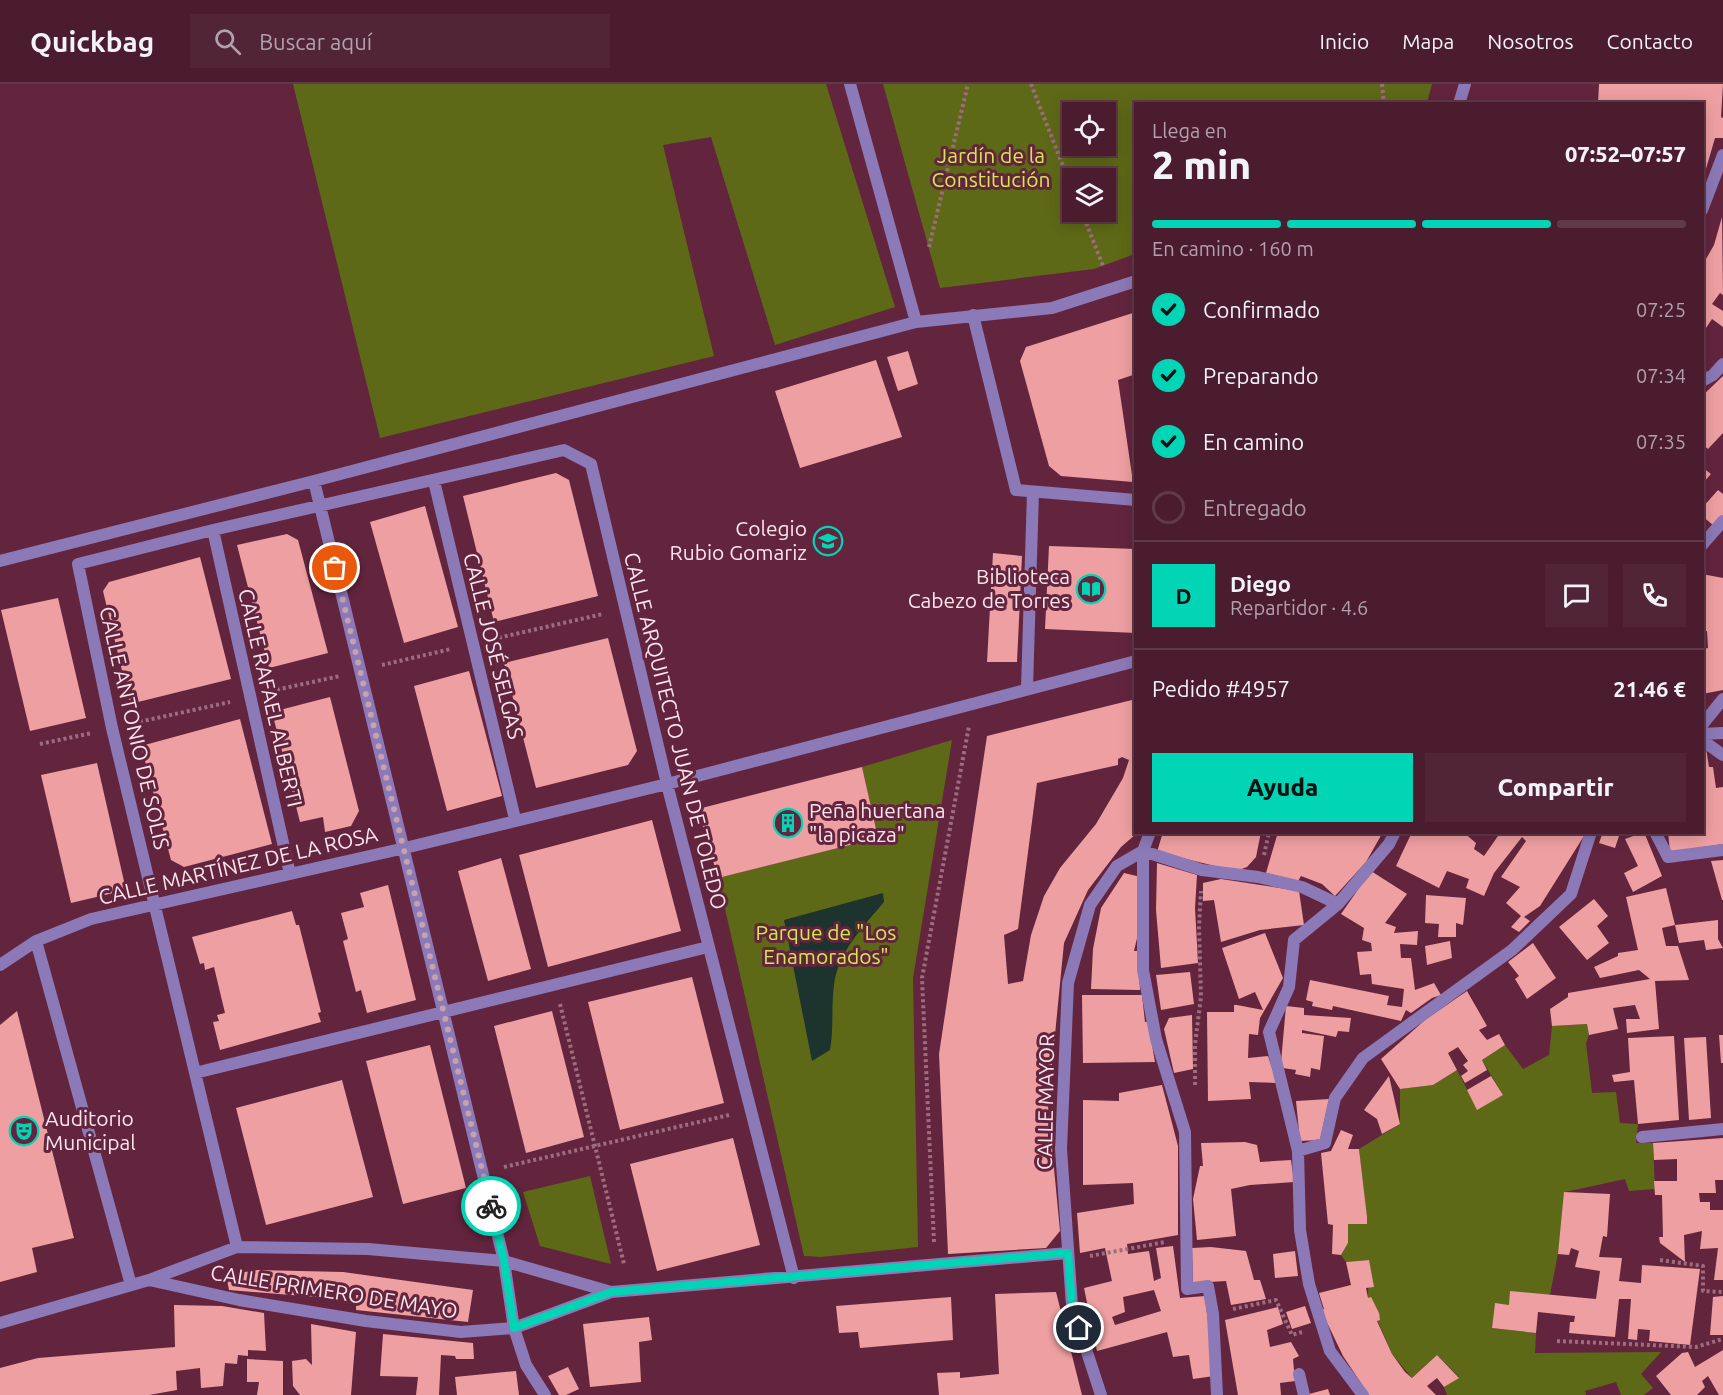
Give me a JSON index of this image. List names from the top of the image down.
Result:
{
  "streets": {
    "street": [
      "CALLE JOSÉ SELGAS",
      "CALLE RAFAEL ALBERTI",
      "CALLE ANTONIO DE SOLIS",
      "CALLE ARQUITECTO JUAN DE TOLEDO",
      "CALLE MARTÍNEZ DE LA ROSA",
      "CALLE MAYOR",
      "CALLE PRIMERO DE MAYO"
    ]
  },
  "crossings": [
    ["CALLE JOSÉ SELGAS", "CALLE ARQUITECTO JUAN DE TOLEDO"],
    ["CALLE JOSÉ SELGAS", "CALLE MARTÍNEZ DE LA ROSA"],
    ["CALLE RAFAEL ALBERTI", "CALLE ANTONIO DE SOLIS"],
    ["CALLE RAFAEL ALBERTI", "CALLE MARTÍNEZ DE LA ROSA"],
    ["CALLE ANTONIO DE SOLIS", "CALLE ARQUITECTO JUAN DE TOLEDO"],
    ["CALLE ANTONIO DE SOLIS", "CALLE MARTÍNEZ DE LA ROSA"],
    ["CALLE ANTONIO DE SOLIS", "CALLE PRIMERO DE MAYO"],
    ["CALLE ARQUITECTO JUAN DE TOLEDO", "CALLE MARTÍNEZ DE LA ROSA"]
  ],
  "parks": ["Jardín de la Constitución", "Parque de \"Los Enamorados\""],
  "places": {
    "school or university": ["Colegio Rubio Gomariz"],
    "library": ["Biblioteca Cabezo de Torres"],
    "building": ["Peña huertana \"la picaza\""],
    "theatre": ["Auditorio Municipal"]
  },
  "page": {
    "header": "Quickbag",
    "search": "Buscar aquí",
    "nav": [
      "Inicio",
      "Mapa",
      "Nosotros",
      "Contacto"
    ],
    "heading": ["2 min", "Llega en", "07:52–07:57"],
    "panel": [
      "Diego",
      "Repartidor · 4.6",
      "Pedido #4957",
      "21.46 €"
    ],
    "bar": "En camino · 160 m",
    "list": [
      ["Confirmado", "07:25"],
      ["Preparando", "07:34"],
      ["En camino", "07:35"],
      "Entregado"
    ],
    "round": "D",
    "buttons": ["Ayuda", "Compartir"]
  }
}
